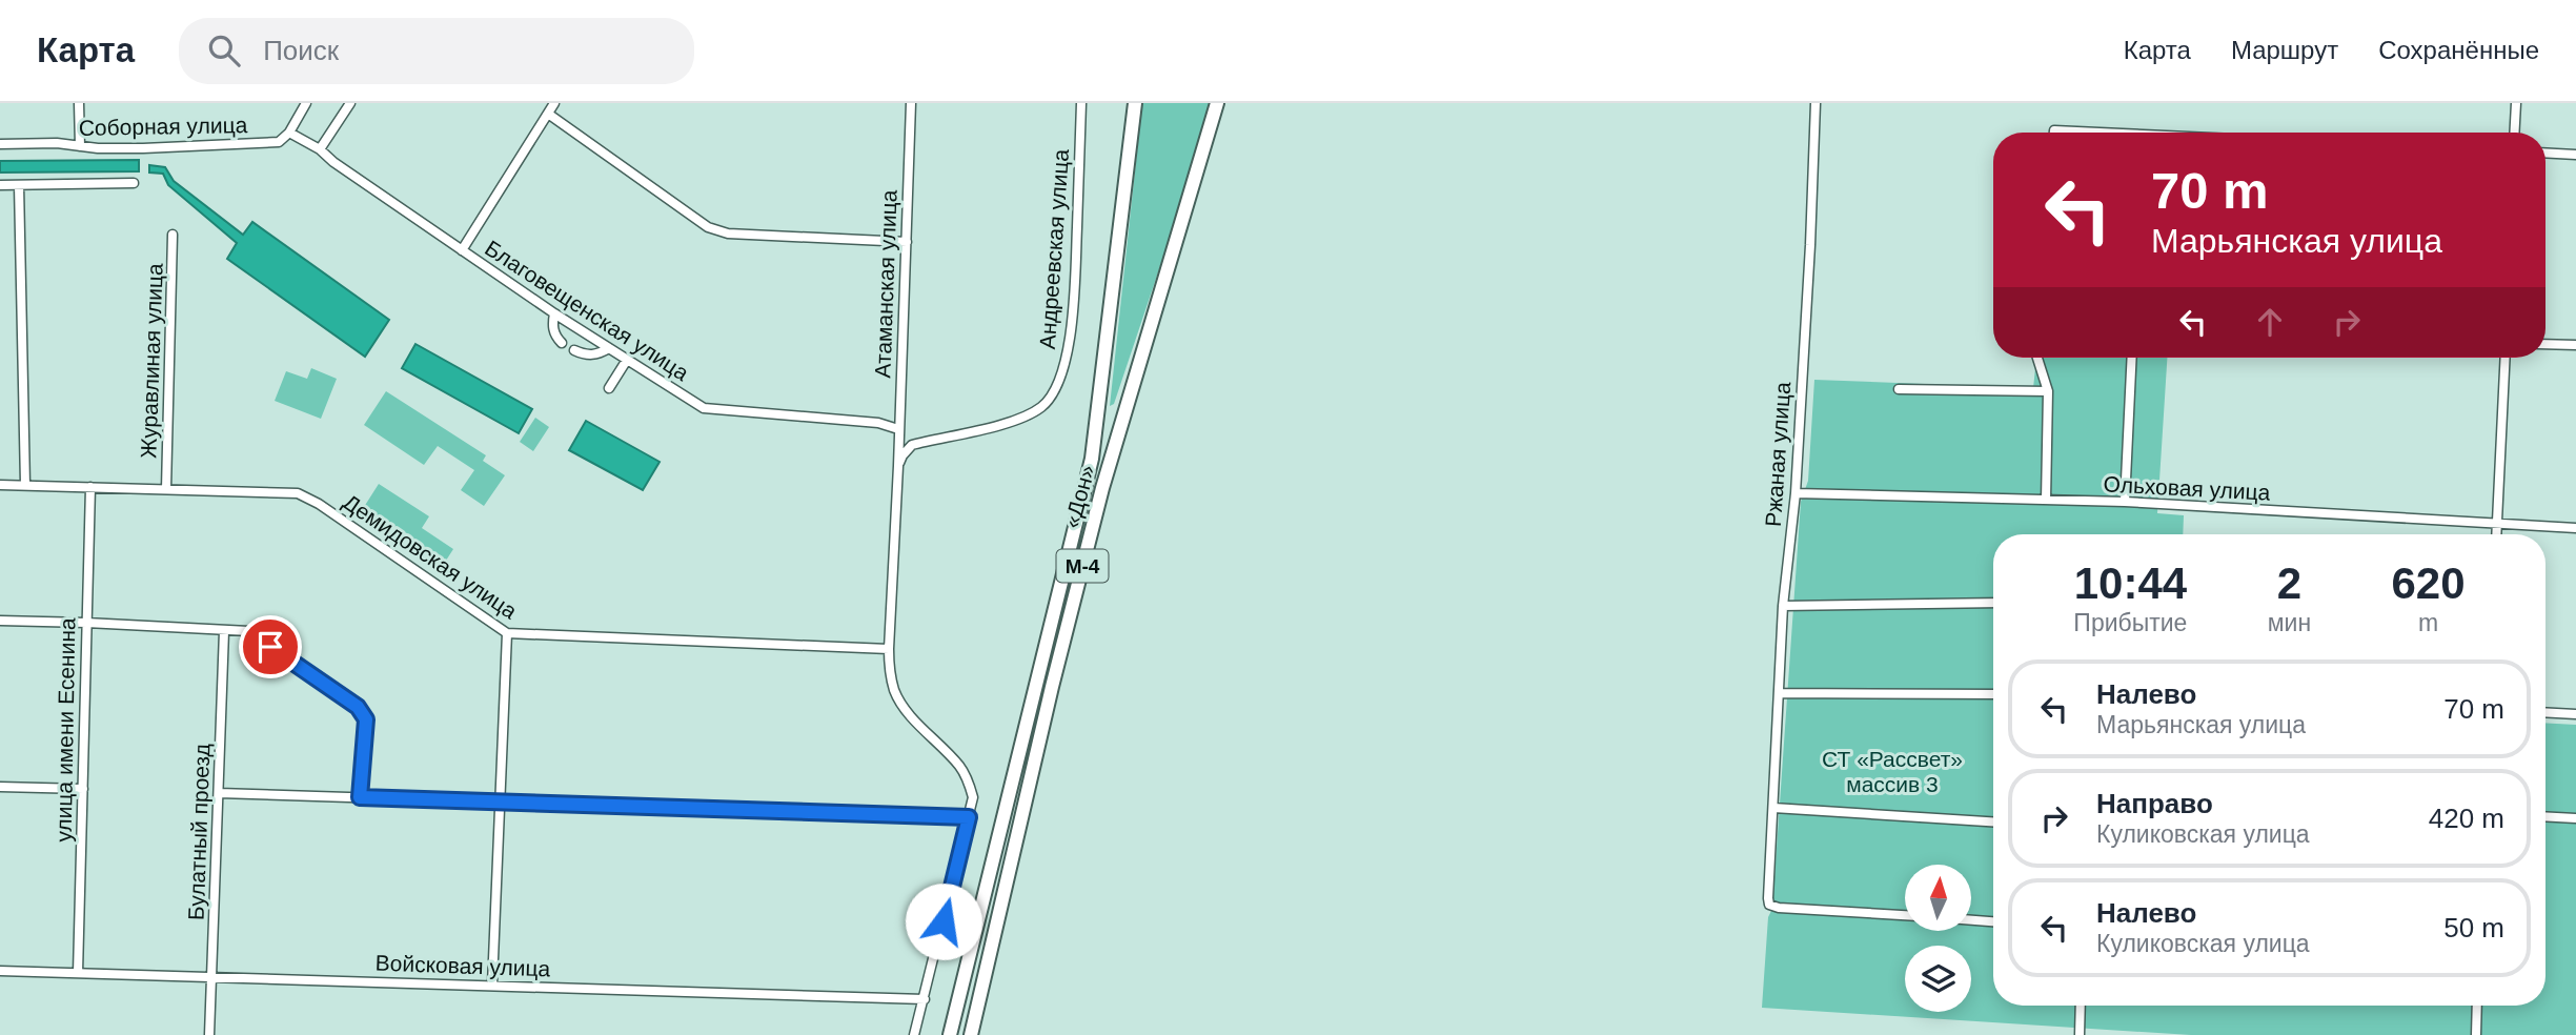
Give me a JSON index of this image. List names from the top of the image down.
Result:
{
  "streets": {
    "highway": ["«Дон»", "М-4"],
    "street": [
      "Соборная улица",
      "Андреевская улица",
      "Атаманская улица",
      "Благовещенская улица",
      "Журавлиная улица",
      "Ржаная улица",
      "Ольховая улица",
      "Демидовская улица",
      "улица имени Есенина",
      "Булатный проезд",
      "Войсковая улица"
    ]
  },
  "crossings": [
    ["Соборная улица", "Благовещенская улица"],
    ["Андреевская улица", "Атаманская улица"],
    ["Атаманская улица", "Благовещенская улица"],
    ["Атаманская улица", "Демидовская улица"],
    ["Атаманская улица", "Войсковая улица"],
    ["Журавлиная улица", "Демидовская улица"],
    ["Ржаная улица", "Ольховая улица"],
    ["Демидовская улица", "улица имени Есенина"],
    ["улица имени Есенина", "Войсковая улица"],
    ["Булатный проезд", "Войсковая улица"]
  ],
  "parks": ["СТ «Рассвет» массив 3"],
  "north": "top",
  "page": {
    "header": "Карта",
    "search": "Поиск",
    "nav": ["Карта", "Маршрут", "Сохранённые"],
    "turn": ["70 m", "Марьянская улица"],
    "eta": [
      "10:44",
      "Прибытие",
      "2",
      "мин",
      "620",
      "m"
    ],
    "list": [
      {
        "name": "Налево",
        "note": "Марьянская улица",
        "value": "70 m"
      },
      {
        "name": "Направо",
        "note": "Куликовская улица",
        "value": "420 m"
      },
      {
        "name": "Налево",
        "note": "Куликовская улица",
        "value": "50 m"
      }
    ]
  }
}
